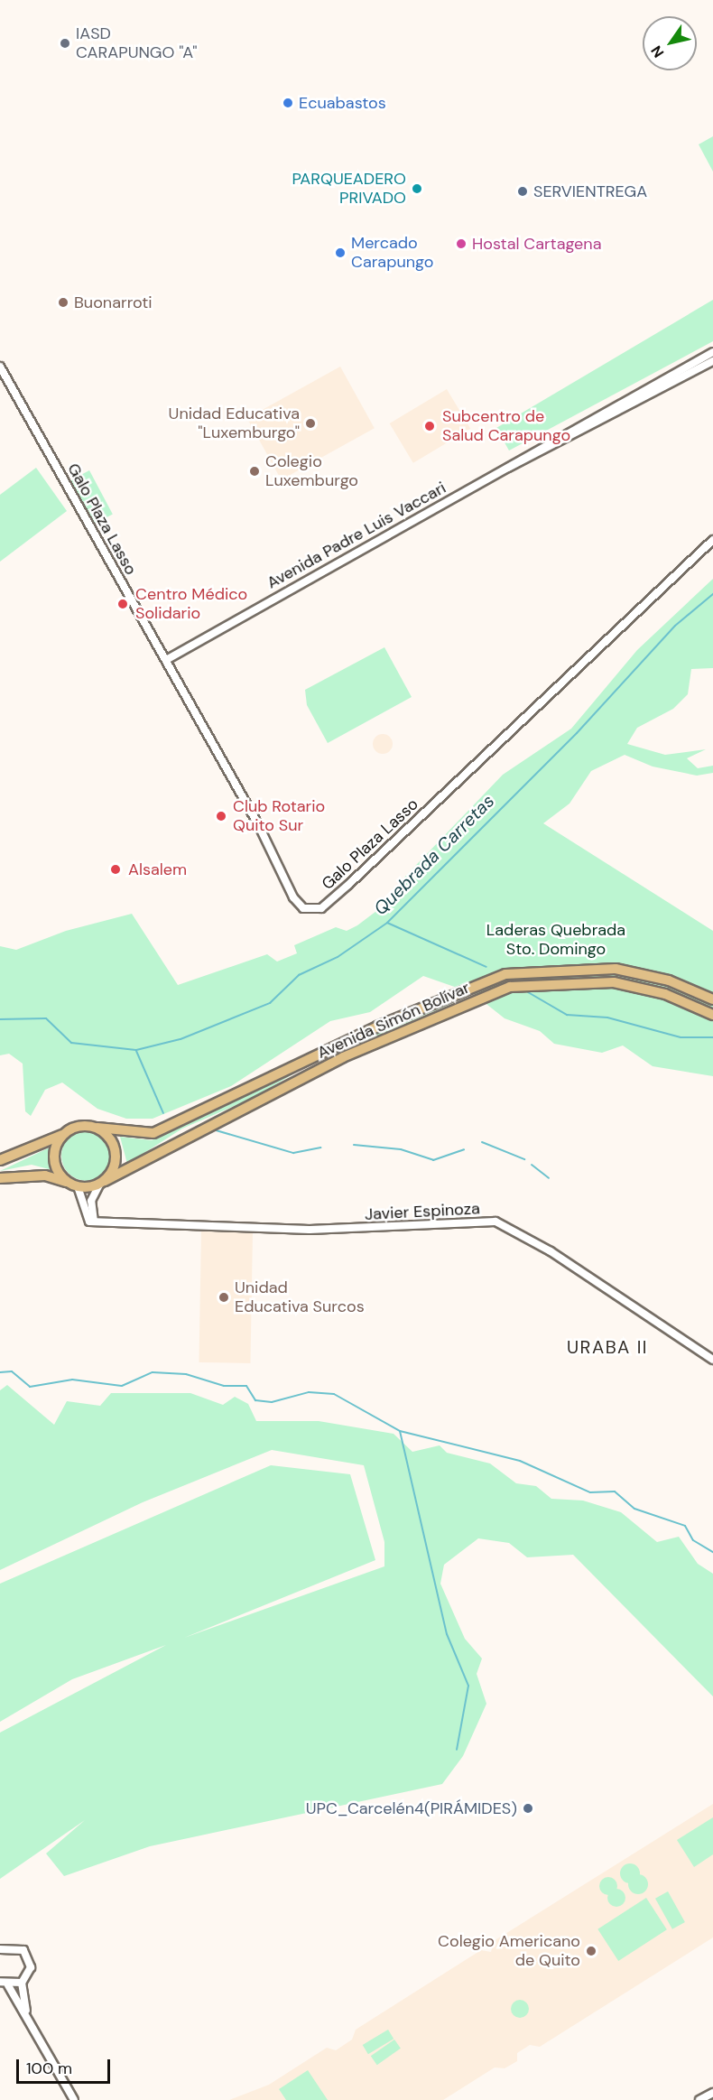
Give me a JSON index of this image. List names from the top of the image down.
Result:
{
  "streets": {
    "highway": ["Avenida Simón Bolívar"],
    "main road": ["Avenida Padre Luis Vaccari"],
    "street": ["Galo Plaza Lasso", "Javier Espinoza"]
  },
  "crossings": [
    ["Galo Plaza Lasso", "Avenida Padre Luis Vaccari"],
    ["Avenida Simón Bolívar", "Javier Espinoza"]
  ],
  "districts": ["URABA II"],
  "water": ["Quebrada Carretas"],
  "parks": ["Laderas Quebrada Sto. Domingo"],
  "places": [
    "IASD CARAPUNGO \"A\"",
    "Ecuabastos",
    "PARQUEADERO PRIVADO",
    "SERVIENTREGA",
    "Hostal Cartagena",
    "Mercado Carapungo",
    "Buonarroti",
    "Unidad Educativa \"Luxemburgo\"",
    "Subcentro de Salud Carapungo",
    "Colegio Luxemburgo",
    "Centro Médico Solidario",
    "Club Rotario Quito Sur",
    "Alsalem",
    "Unidad Educativa Surcos",
    "UPC_Carcelén4(PIRÁMIDES)",
    "Colegio Americano de Quito"
  ],
  "scale_bar": "100 m",
  "north": "bottom left"
}
